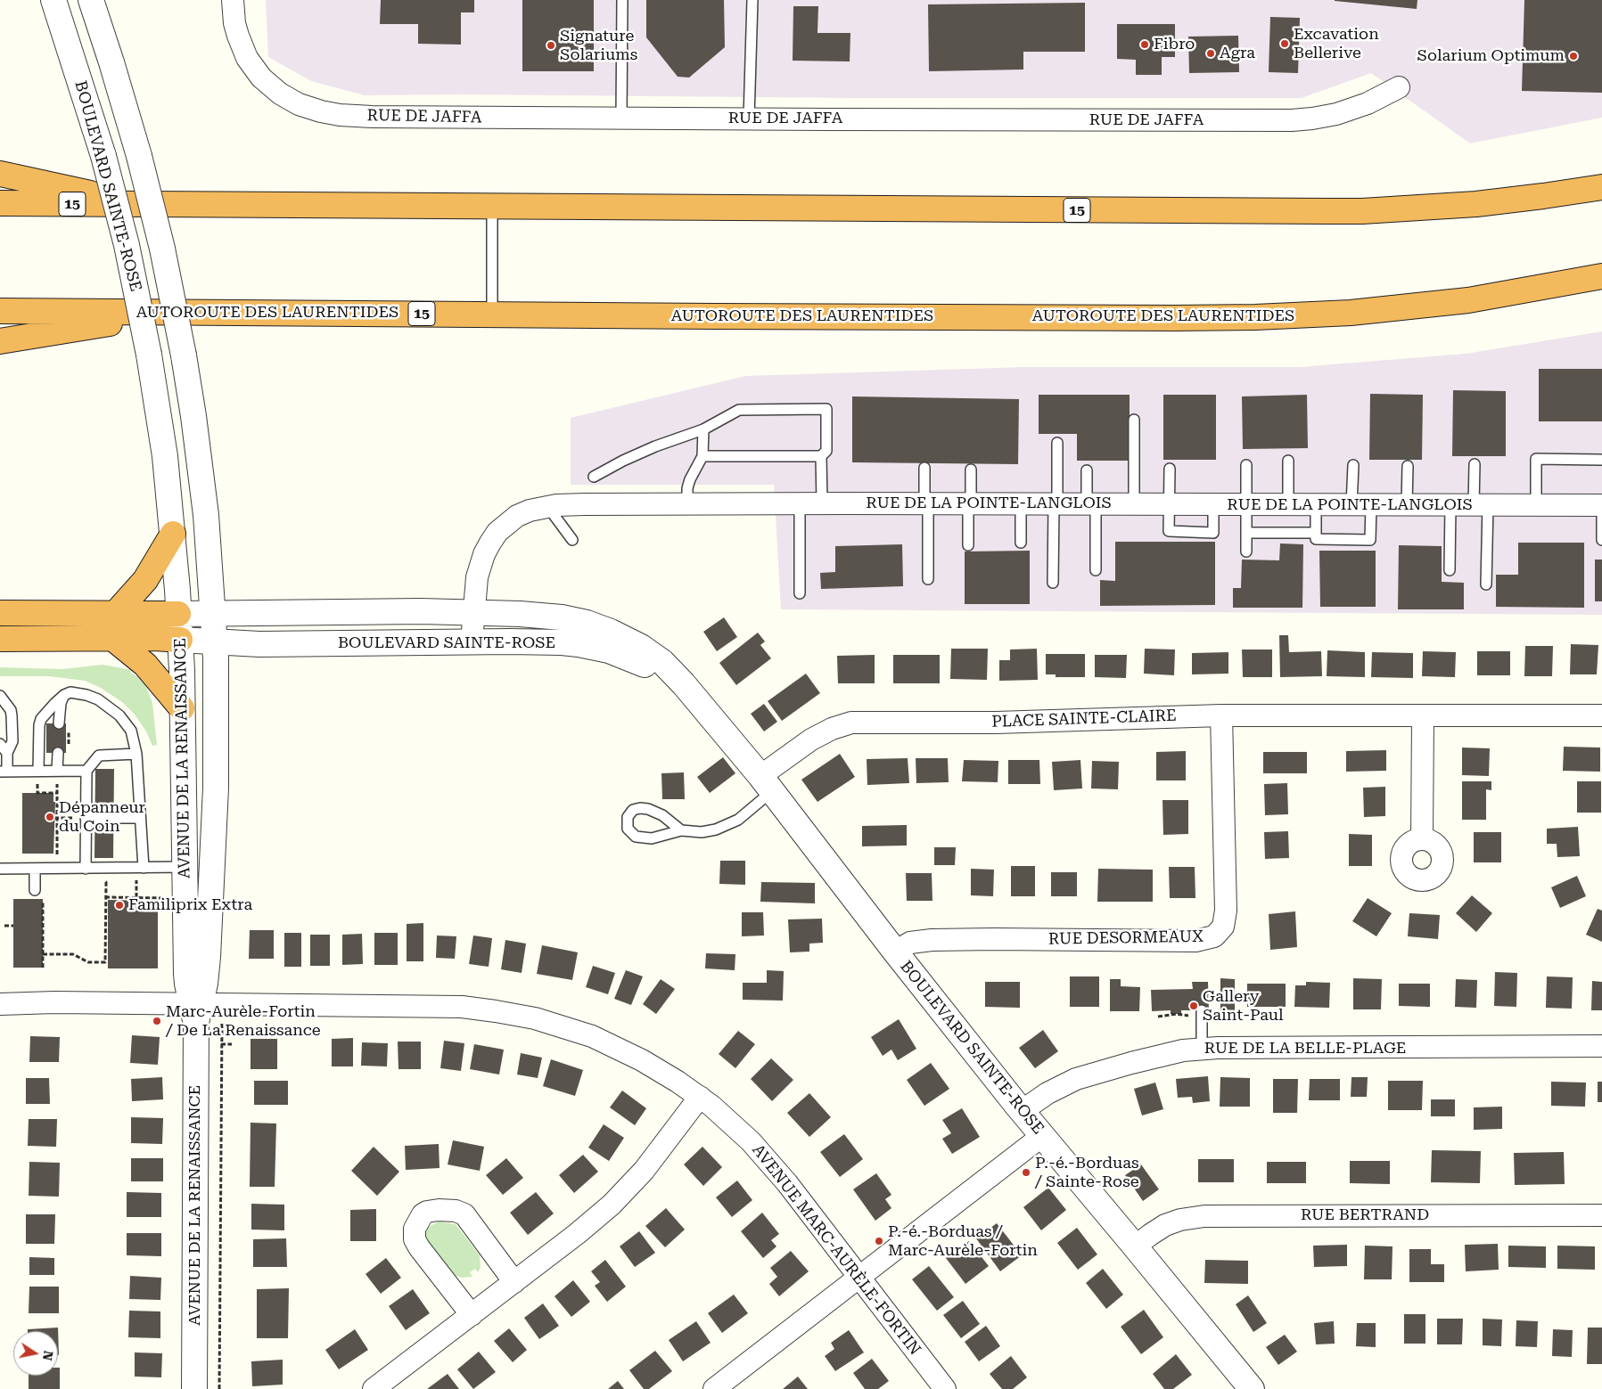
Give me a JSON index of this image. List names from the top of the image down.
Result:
{
  "streets": {
    "highway": ["15", "AUTOROUTE DES LAURENTIDES"],
    "street": [
      "RUE DE JAFFA",
      "BOULEVARD SAINTE-ROSE",
      "RUE DE LA POINTE-LANGLOIS",
      "PLACE SAINTE-CLAIRE",
      "AVENUE DE LA RENAISSANCE",
      "RUE DESORMEAUX",
      "RUE DE LA BELLE-PLAGE",
      "RUE BERTRAND",
      "AVENUE MARC-AURÈLE-FORTIN"
    ]
  },
  "crossings": [
    ["BOULEVARD SAINTE-ROSE", "RUE DE LA POINTE-LANGLOIS"],
    ["BOULEVARD SAINTE-ROSE", "PLACE SAINTE-CLAIRE"],
    ["BOULEVARD SAINTE-ROSE", "AVENUE DE LA RENAISSANCE"],
    ["BOULEVARD SAINTE-ROSE", "RUE DESORMEAUX"],
    ["BOULEVARD SAINTE-ROSE", "RUE DE LA BELLE-PLAGE"],
    ["BOULEVARD SAINTE-ROSE", "RUE BERTRAND"],
    ["PLACE SAINTE-CLAIRE", "RUE DESORMEAUX"],
    ["AVENUE DE LA RENAISSANCE", "AVENUE MARC-AURÈLE-FORTIN"]
  ],
  "places": [
    "Excavation Bellerive",
    "Fibro",
    "Signature Solariums",
    "Agra",
    "Solarium Optimum",
    "Dépanneur du Coin",
    "Familiprix Extra",
    "Gallery Saint-Paul",
    "Marc-Aurèle-Fortin / De La Renaissance",
    "P.-é.-Borduas / Sainte-Rose",
    "P.-é.-Borduas / Marc-Aurèle-Fortin"
  ],
  "north": "right"
}
